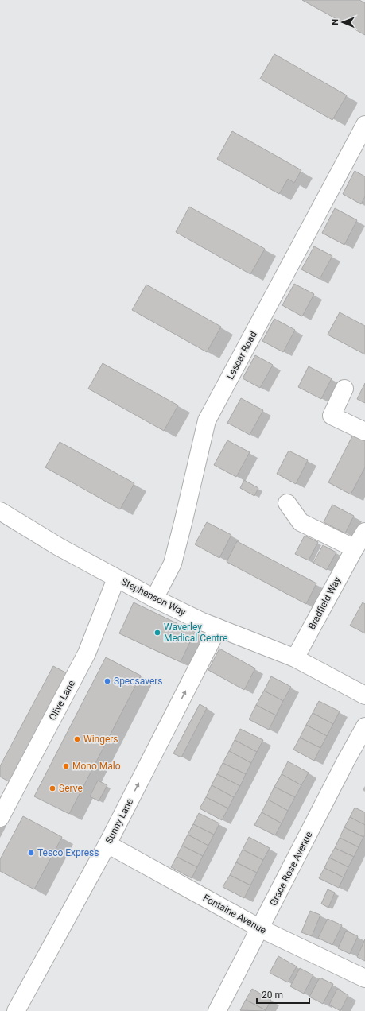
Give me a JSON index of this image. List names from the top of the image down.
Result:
{
  "streets": {
    "street": [
      "Lescar Road",
      "Stephenson Way",
      "Bradfield Way",
      "Olive Lane",
      "Sunny Lane",
      "Grace Rose Avenue",
      "Fontaine Avenue"
    ]
  },
  "crossings": [
    ["Lescar Road", "Stephenson Way"],
    ["Stephenson Way", "Bradfield Way"],
    ["Stephenson Way", "Olive Lane"],
    ["Stephenson Way", "Sunny Lane"],
    ["Sunny Lane", "Fontaine Avenue"],
    ["Grace Rose Avenue", "Fontaine Avenue"]
  ],
  "one_way": ["Sunny Lane"],
  "places": [
    "Waverley Medical Centre",
    "Specsavers",
    "Wingers",
    "Mono Malo",
    "Serve",
    "Tesco Express"
  ],
  "scale_bar": "20 m",
  "north": "left"
}
